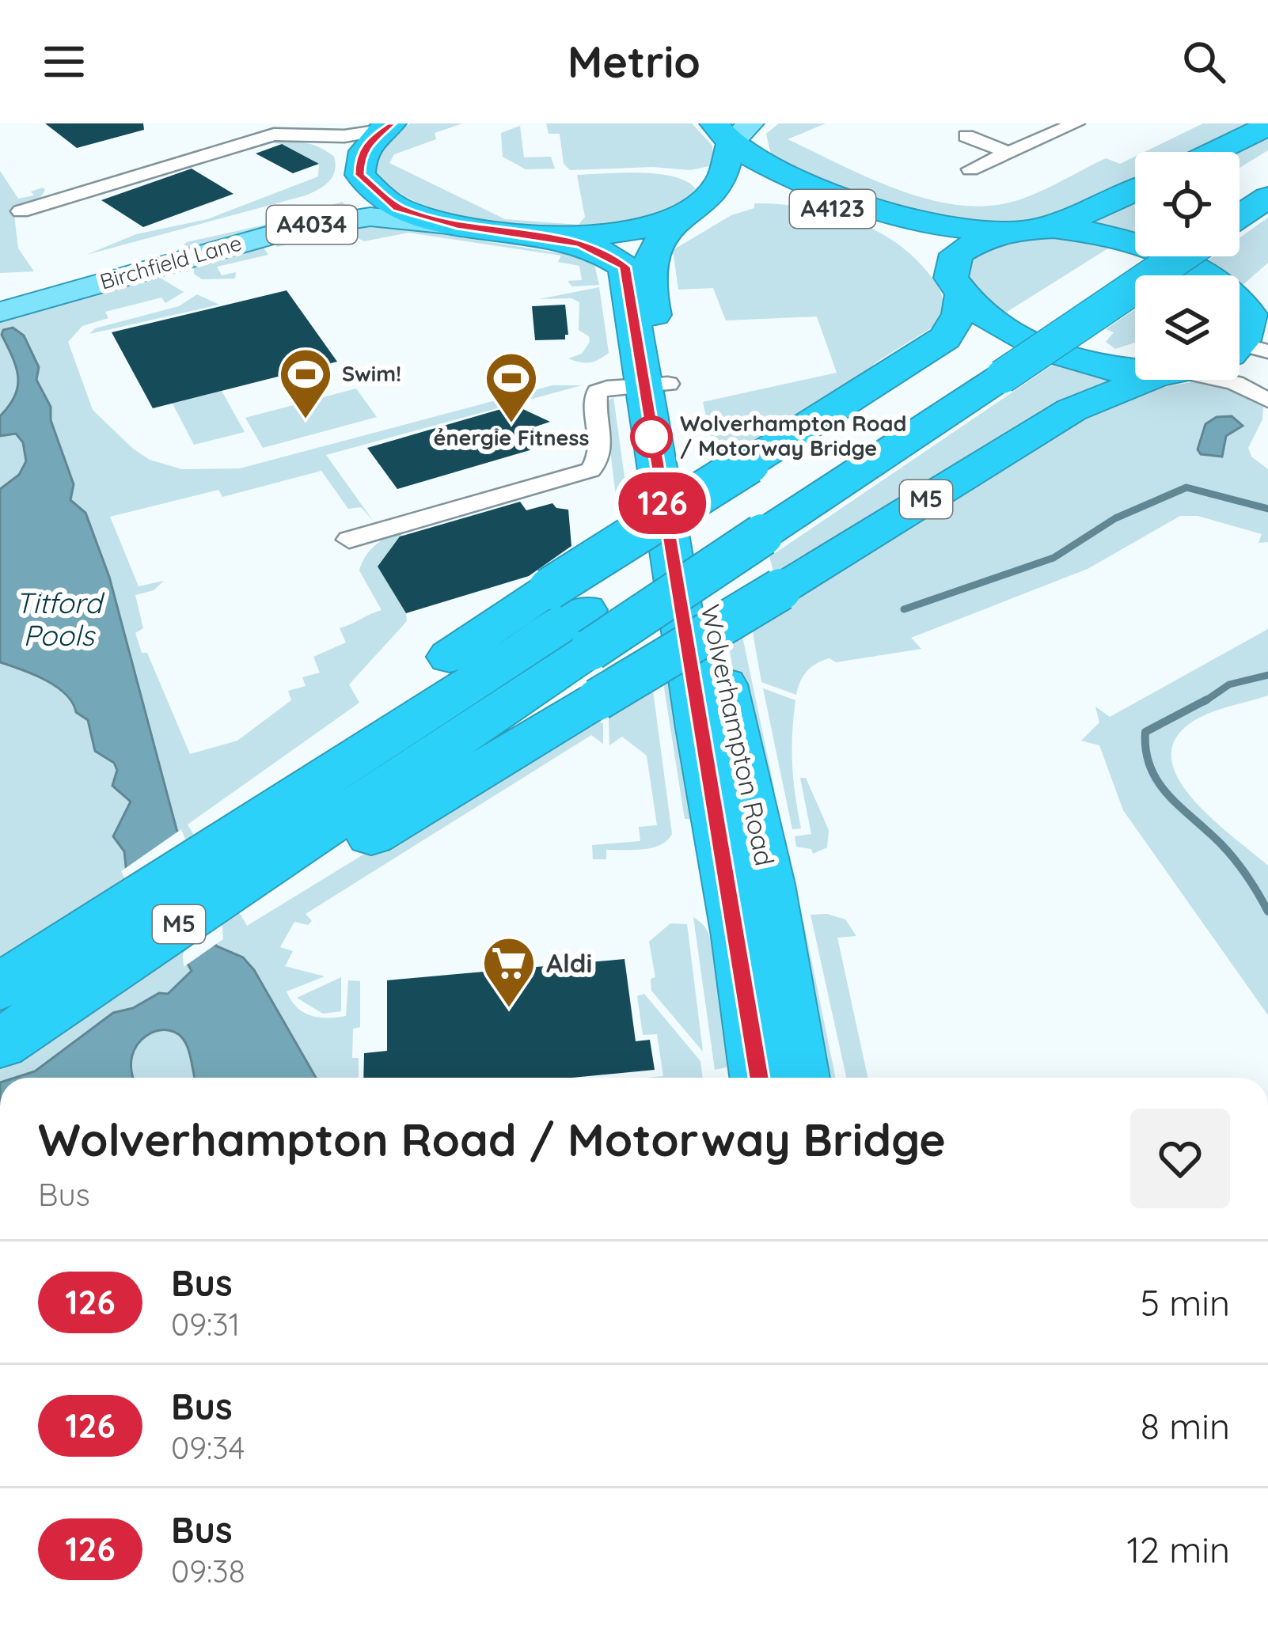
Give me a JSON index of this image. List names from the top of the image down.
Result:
{
  "streets": {
    "highway": ["A4123", "M5", "Wolverhampton Road"],
    "main road": ["A4034", "Birchfield Lane"]
  },
  "crossings": [
    ["A4123", "Birchfield Lane"],
    ["A4123", "M5"],
    ["A4123", "Wolverhampton Road"]
  ],
  "water": ["Titford Pools"],
  "places": {
    "sports": ["Swim!", "énergie Fitness"],
    "other": ["Wolverhampton Road / Motorway Bridge"],
    "supermarket": ["Aldi"]
  },
  "lines": ["bus line 126"],
  "page": {
    "header": "Metrio",
    "on_map": "126",
    "heading": ["Wolverhampton Road / Motorway Bridge", "Bus"],
    "list": [
      {
        "mark": "126",
        "name": "Bus",
        "note": "09:31",
        "value": "5 min"
      },
      {
        "mark": "126",
        "name": "Bus",
        "note": "09:34",
        "value": "8 min"
      },
      {
        "mark": "126",
        "name": "Bus",
        "note": "09:38",
        "value": "12 min"
      }
    ]
  }
}
